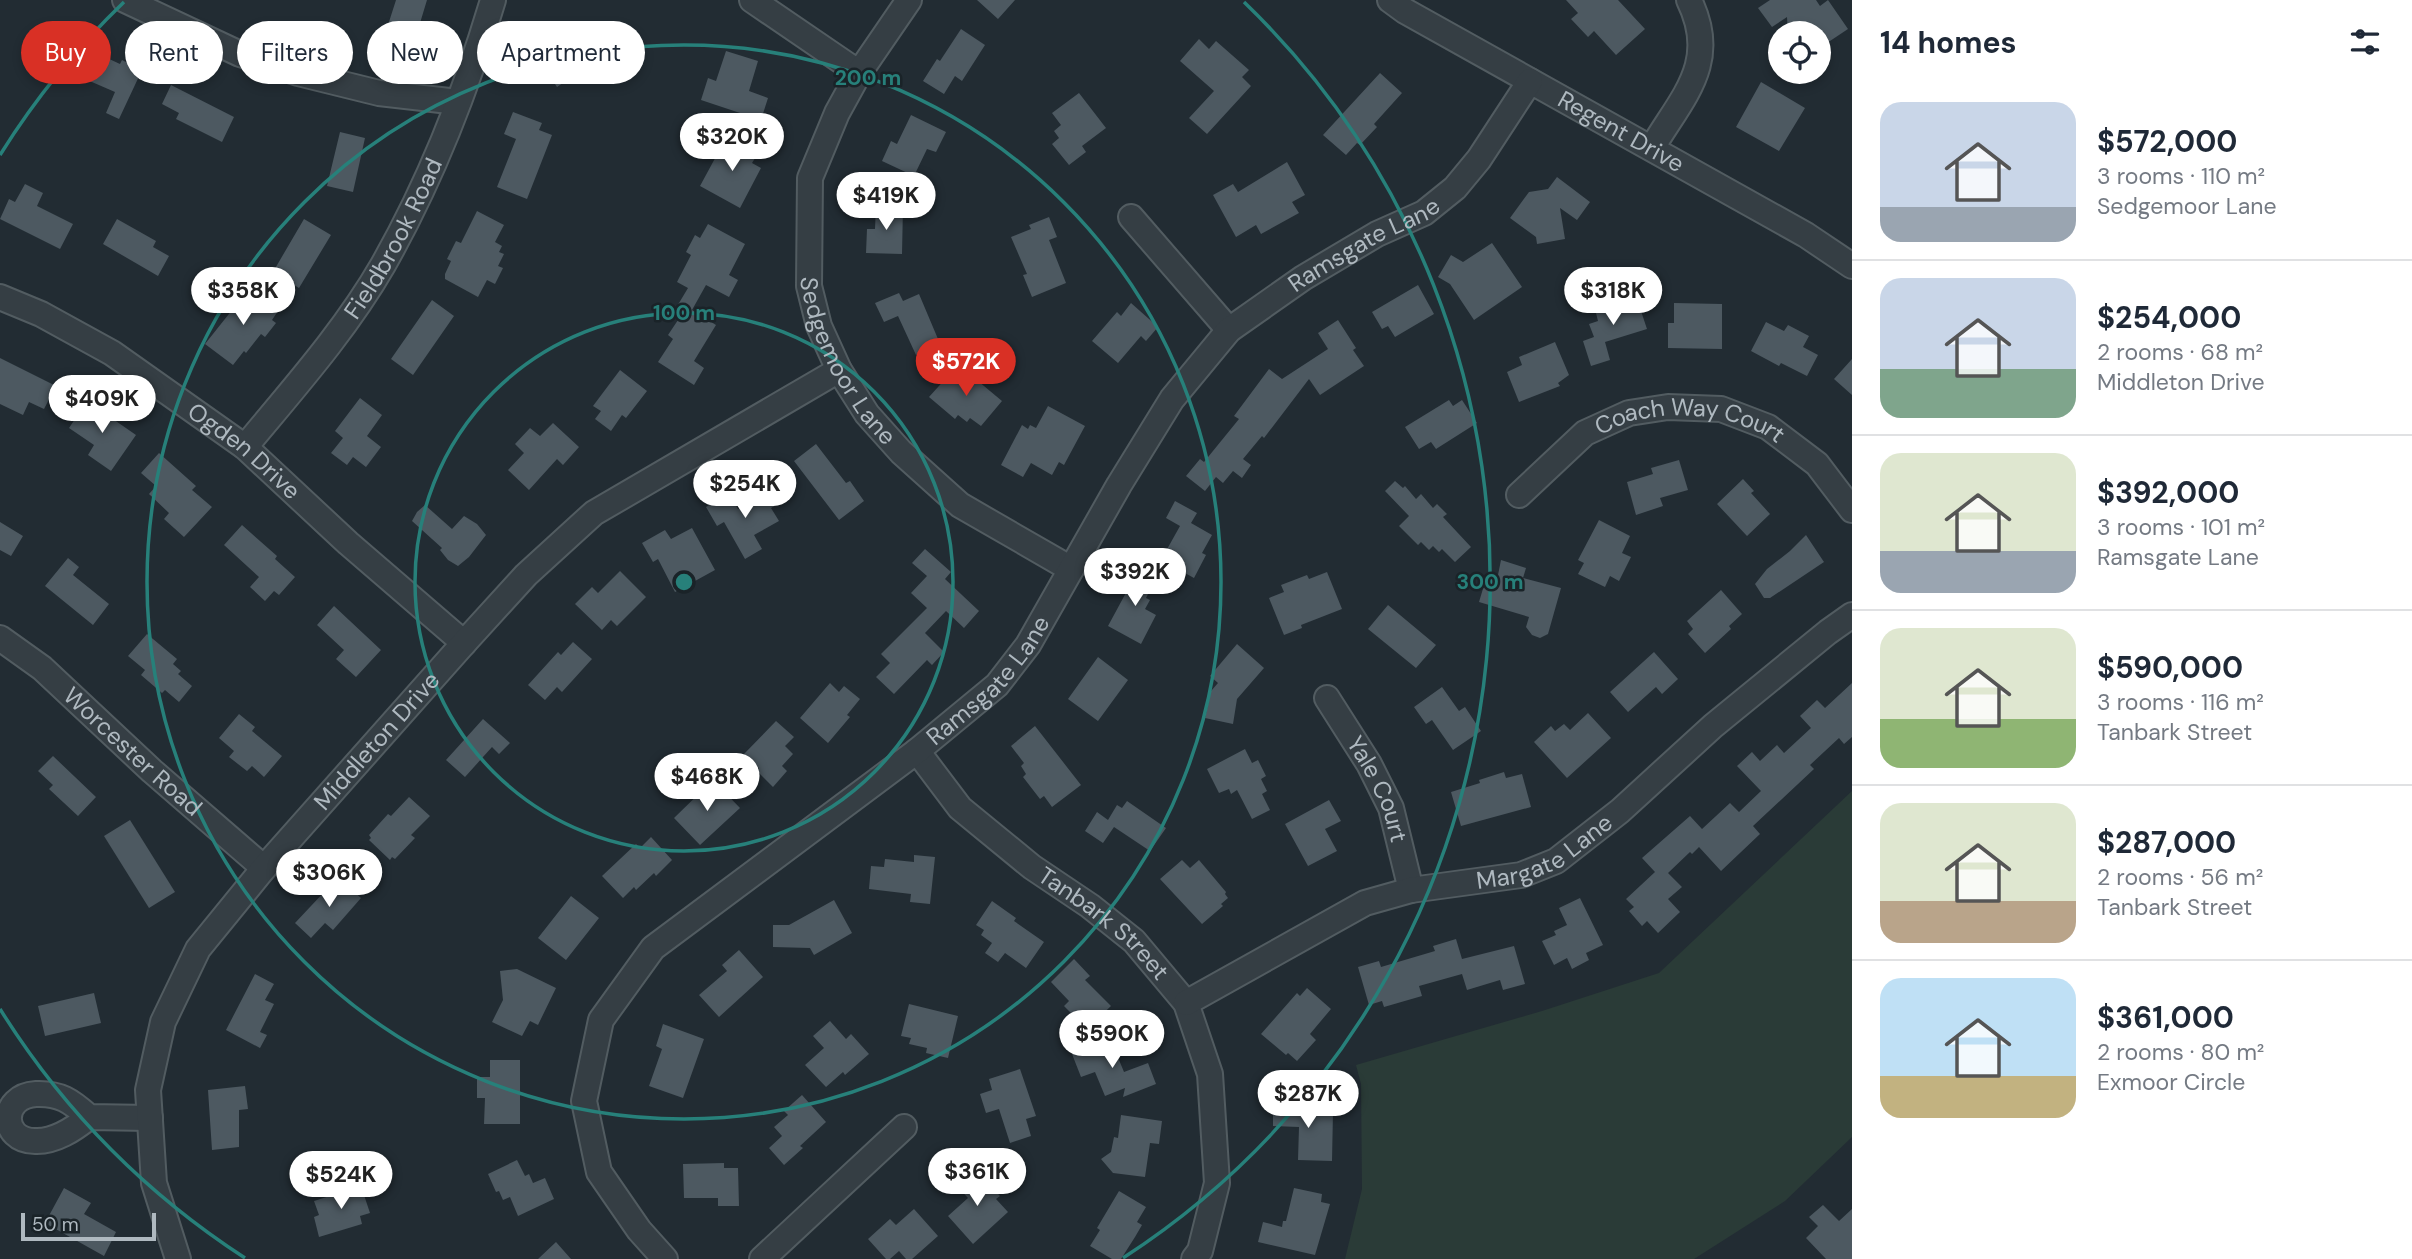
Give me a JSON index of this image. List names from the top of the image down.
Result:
{
  "streets": {
    "street": [
      "Regent Drive",
      "Fieldbrook Road",
      "Ramsgate Lane",
      "Sedgemoor Lane",
      "Coach Way Court",
      "Ogden Drive",
      "Middleton Drive",
      "Worcester Road",
      "Yale Court",
      "Margate Lane",
      "Tanbark Street"
    ]
  },
  "crossings": [
    ["Regent Drive", "Ramsgate Lane"],
    ["Fieldbrook Road", "Ogden Drive"],
    ["Ramsgate Lane", "Sedgemoor Lane"],
    ["Ramsgate Lane", "Tanbark Street"],
    ["Sedgemoor Lane", "Middleton Drive"],
    ["Ogden Drive", "Middleton Drive"],
    ["Middleton Drive", "Worcester Road"],
    ["Yale Court", "Margate Lane"],
    ["Margate Lane", "Tanbark Street"]
  ],
  "scale_bar": "50 m",
  "page": {
    "heading": "14 homes",
    "chip": [
      "Buy",
      "Rent",
      "Filters",
      "New",
      "Apartment"
    ],
    "list": [
      {
        "name": "$572,000",
        "note": "3 rooms · 110 m² · Sedgemoor Lane"
      },
      {
        "name": "$254,000",
        "note": "2 rooms · 68 m² · Middleton Drive"
      },
      {
        "name": "$392,000",
        "note": "3 rooms · 101 m² · Ramsgate Lane"
      },
      {
        "name": "$590,000",
        "note": "3 rooms · 116 m² · Tanbark Street"
      },
      {
        "name": "$287,000",
        "note": "2 rooms · 56 m² · Tanbark Street"
      },
      {
        "name": "$361,000",
        "note": "2 rooms · 80 m² · Exmoor Circle"
      }
    ],
    "price": [
      "$320K",
      "$419K",
      "$358K",
      "$318K",
      "$572K",
      "$409K",
      "$254K",
      "$392K",
      "$468K",
      "$306K",
      "$590K",
      "$287K",
      "$361K",
      "$524K"
    ],
    "scale": "50 m"
  },
  "rings": ["200 m", "100 m", "300 m"]
}
